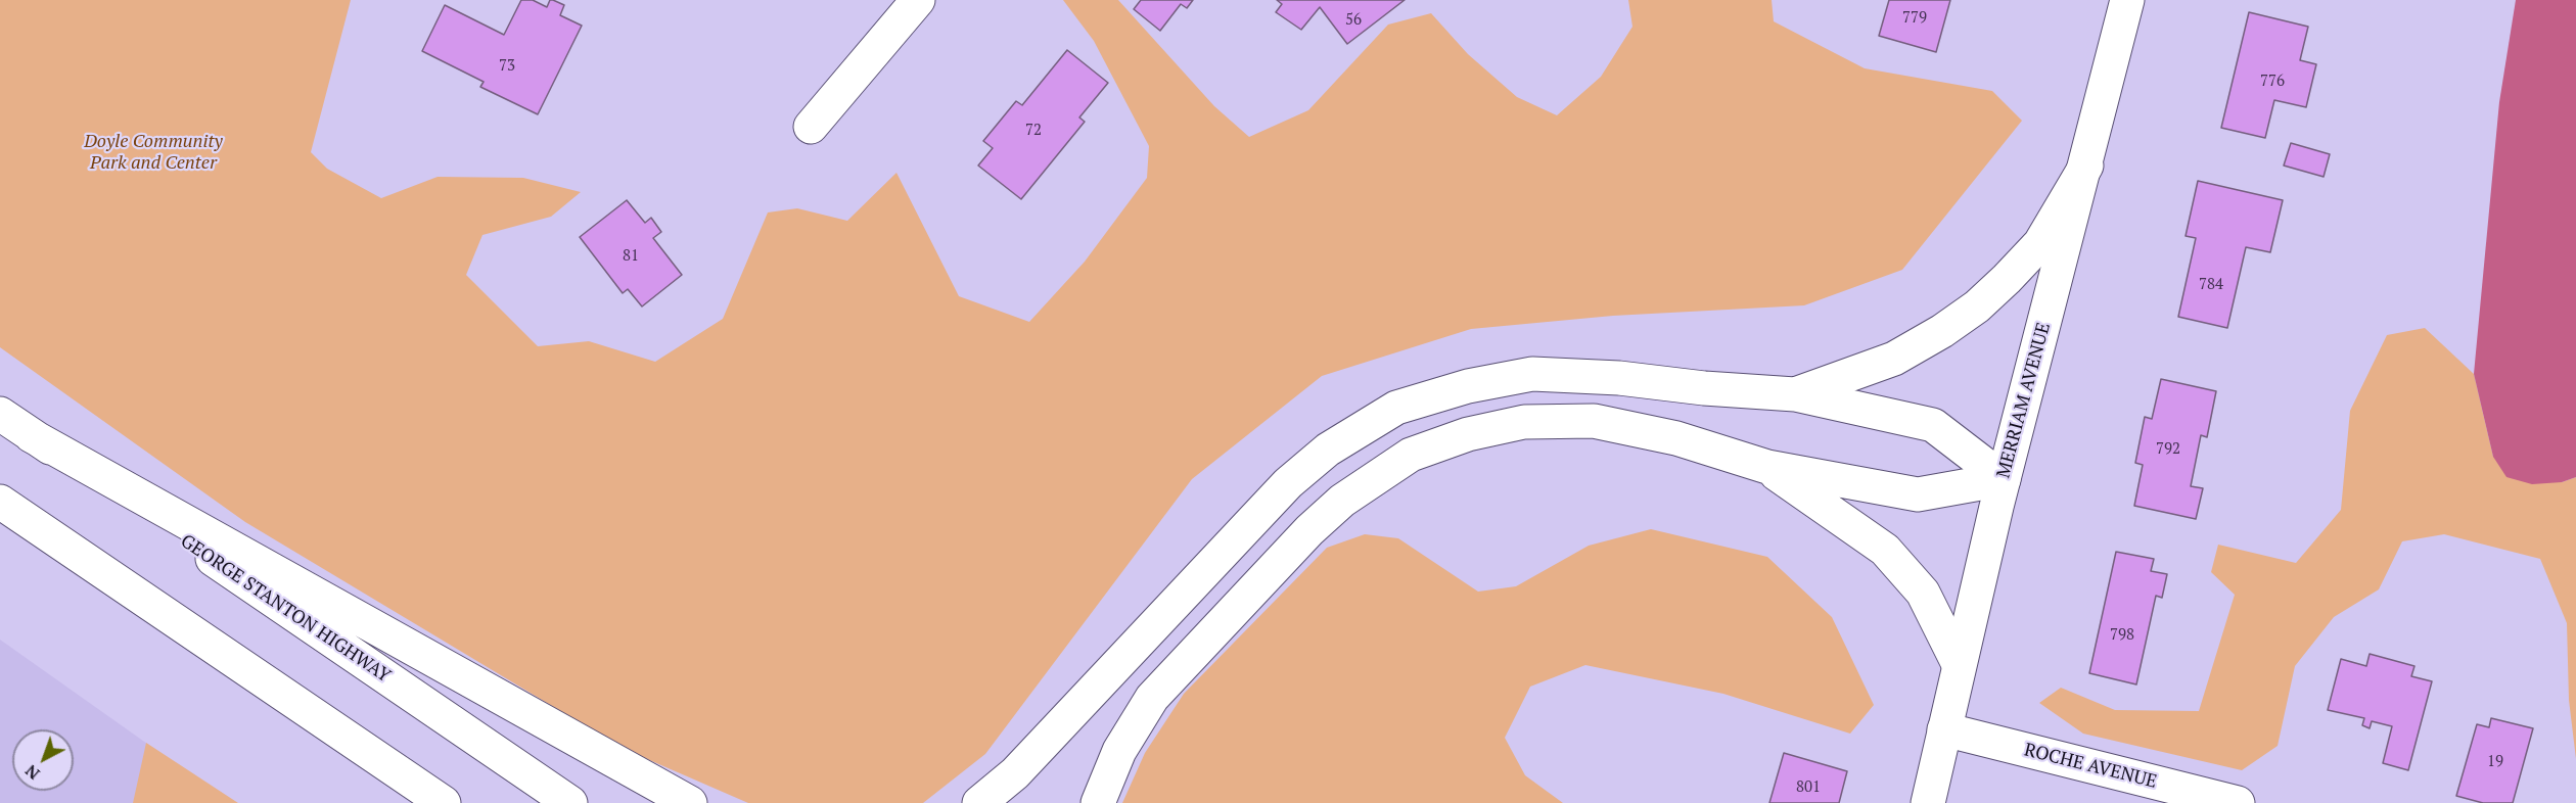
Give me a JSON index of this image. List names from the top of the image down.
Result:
{
  "streets": {
    "main road": ["MERRIAM AVENUE", "GEORGE STANTON HIGHWAY", "ROCHE AVENUE"]
  },
  "crossings": [
    ["MERRIAM AVENUE", "ROCHE AVENUE"]
  ],
  "parks": ["Doyle Community Park and Center"],
  "house_numbers": [
    "779",
    "56",
    "73",
    "776",
    "72",
    "81",
    "784",
    "792",
    "798",
    "19",
    "801"
  ],
  "north": "bottom left"
}
